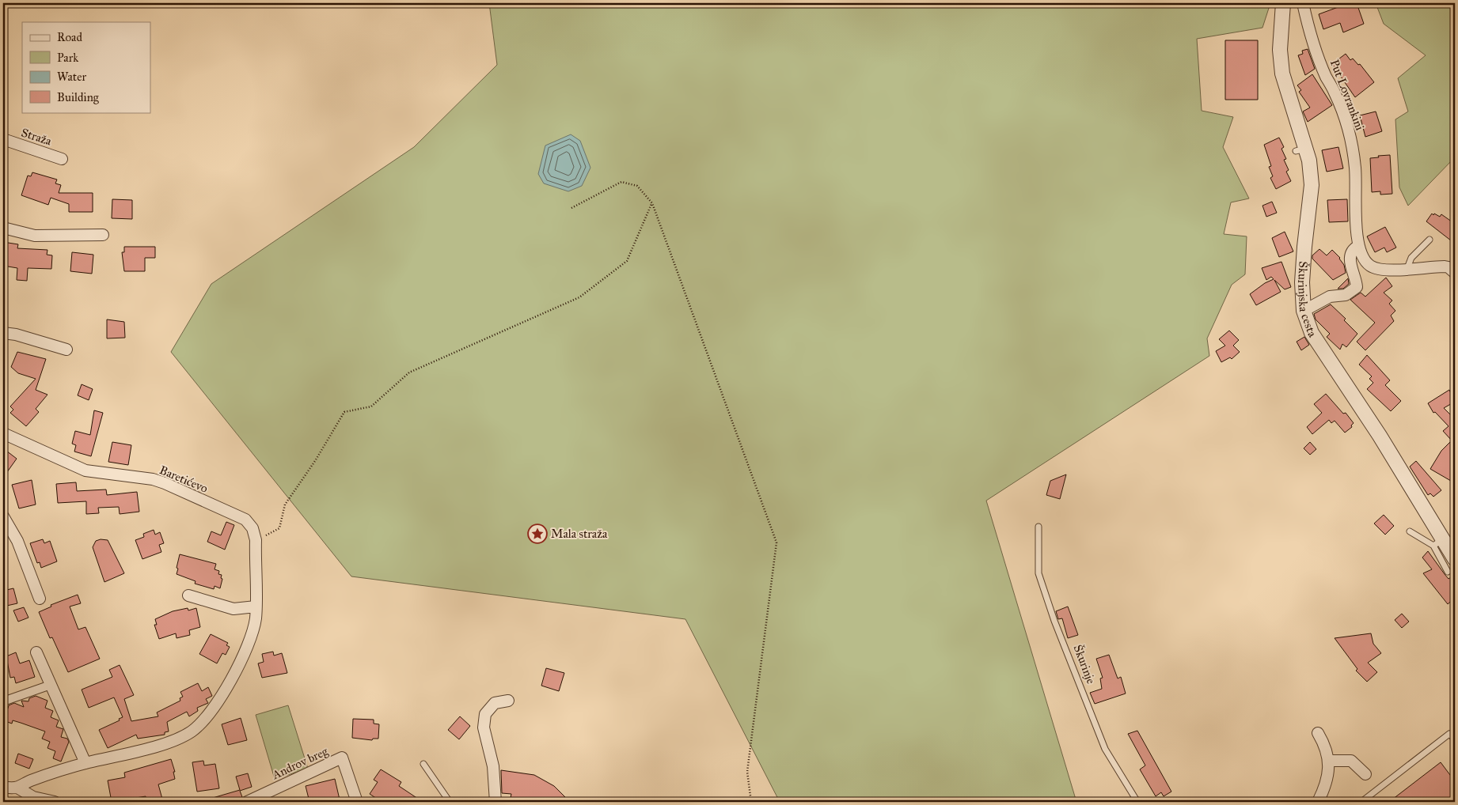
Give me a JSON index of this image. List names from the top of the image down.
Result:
{
  "streets": {
    "street": [
      "Put Lovrankini",
      "Straža",
      "Škurinjska cesta",
      "Baretićevo",
      "Androv breg"
    ],
    "lane": ["Škurinje"]
  },
  "crossings": [
    ["Put Lovrankini", "Škurinjska cesta"]
  ],
  "places": {
    "place": ["Mala straža"]
  },
  "legend": [
    "Road",
    "Park",
    "Water",
    "Building"
  ]
}
